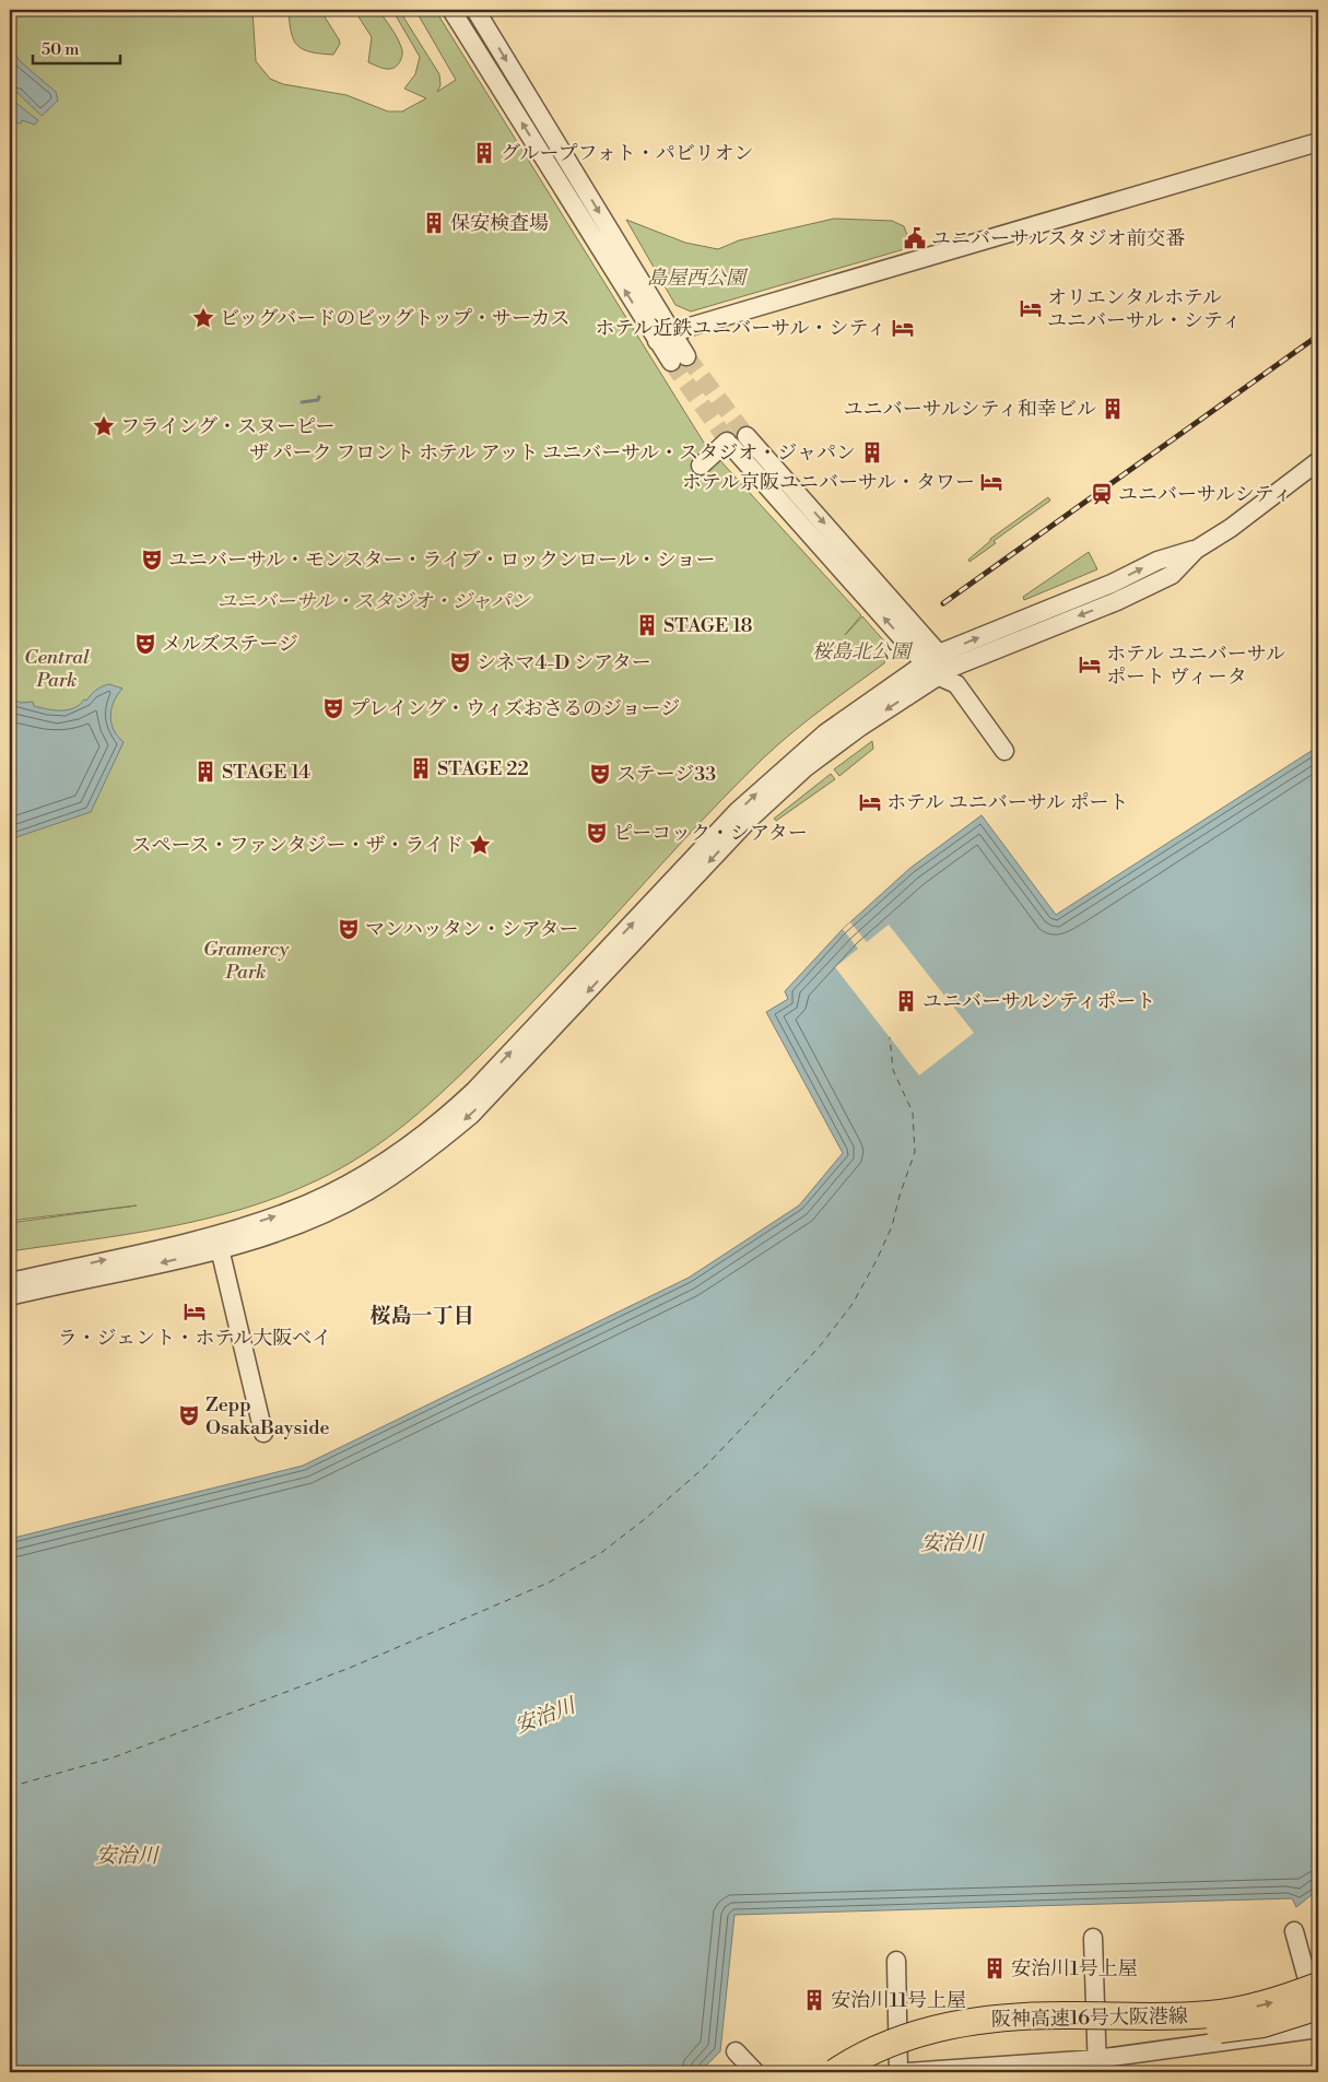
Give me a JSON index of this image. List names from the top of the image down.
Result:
{
  "streets": {
    "highway": ["阪神高速16号大阪港線"]
  },
  "districts": ["桜島一丁目"],
  "water": ["安治川"],
  "parks": [
    "島屋西公園",
    "ユニバーサル・スタジオ・ジャパン",
    "桜島北公園",
    "Central Park",
    "Gramercy Park"
  ],
  "places": {
    "building": [
      "グループフォト・パビリオン",
      "保安検査場",
      "ユニバーサルシティ和幸ビル",
      "ザ パーク フロント ホテル アット ユニバーサル・スタジオ・ジャパン",
      "STAGE 18",
      "STAGE 22",
      "STAGE 14",
      "ユニバーサルシティポート",
      "安治川1号上屋",
      "安治川11号上屋"
    ],
    "public building": ["ユニバーサルスタジオ前交番"],
    "hotel": [
      "オリエンタルホテル ユニバーサル・シティ",
      "ホテル近鉄ユニバーサル・シティ",
      "ホテル京阪ユニバーサル・タワー",
      "ホテル ユニバーサル ポート ヴィータ",
      "ホテル ユニバーサル ポート",
      "ラ・ジェント・ホテル大阪ベイ"
    ],
    "place": ["ビッグバードのビッグトップ・サーカス", "フライング・スヌーピー", "スペース・ファンタジー・ザ・ライド"],
    "station": ["ユニバーサルシティ"],
    "theatre": [
      "ユニバーサル・モンスター・ライブ・ロックンロール・ショー",
      "メルズステージ",
      "シネマ4-D シアター",
      "プレイング・ウィズおさるのジョージ",
      "ステージ33",
      "ピーコック・シアター",
      "マンハッタン・シアター",
      "Zepp OsakaBayside"
    ]
  },
  "scale_bar": "50 m"
}
